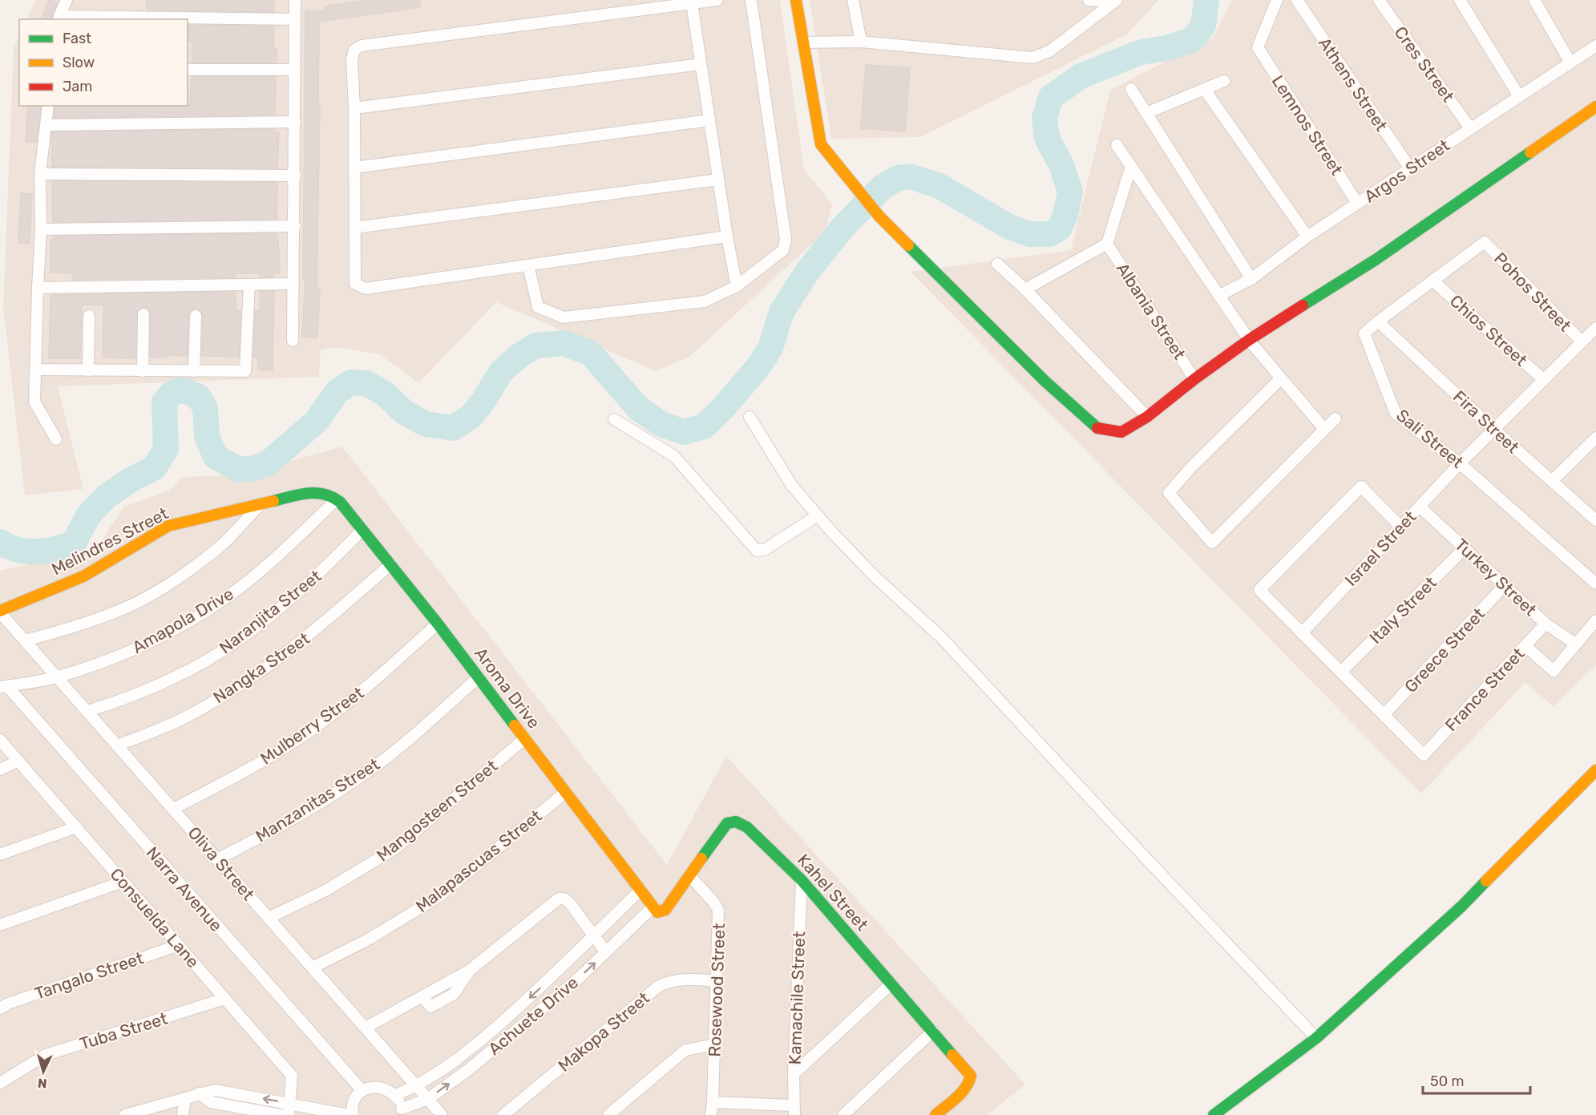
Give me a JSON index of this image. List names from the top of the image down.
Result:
{
  "streets": {
    "street": [
      "Cres Street",
      "Athens Street",
      "Lemnos Street",
      "Argos Street",
      "Pohos Street",
      "Albania Street",
      "Chios Street",
      "Fira Street",
      "Sali Street",
      "Melindres Street",
      "Israel Street",
      "Turkey Street",
      "Italy Street",
      "Naranjita Street",
      "Amapola Drive",
      "Greece Street",
      "Nangka Street",
      "Aroma Drive",
      "France Street",
      "Mulberry Street",
      "Manzanitas Street",
      "Mangosteen Street",
      "Malapascuas Street",
      "Oliva Street",
      "Narra Avenue",
      "Kahel Street",
      "Consuelda Lane",
      "Tangalo Street",
      "Rosewood Street",
      "Kamachile Street",
      "Achuete Drive",
      "Tuba Street",
      "Makopa Street"
    ]
  },
  "crossings": [
    ["Cres Street", "Argos Street"],
    ["Athens Street", "Argos Street"],
    ["Lemnos Street", "Argos Street"],
    ["Pohos Street", "Sali Street"],
    ["Pohos Street", "Israel Street"],
    ["Chios Street", "Sali Street"],
    ["Chios Street", "Israel Street"],
    ["Fira Street", "Sali Street"],
    ["Fira Street", "Israel Street"],
    ["Sali Street", "Israel Street"],
    ["Melindres Street", "Aroma Drive"],
    ["Melindres Street", "Oliva Street"],
    ["Israel Street", "Turkey Street"],
    ["Turkey Street", "Italy Street"],
    ["Turkey Street", "Greece Street"],
    ["Turkey Street", "France Street"],
    ["Naranjita Street", "Aroma Drive"],
    ["Naranjita Street", "Oliva Street"],
    ["Amapola Drive", "Aroma Drive"],
    ["Amapola Drive", "Oliva Street"],
    ["Amapola Drive", "Narra Avenue"],
    ["Greece Street", "France Street"],
    ["Nangka Street", "Aroma Drive"],
    ["Nangka Street", "Oliva Street"],
    ["Aroma Drive", "Mulberry Street"],
    ["Aroma Drive", "Manzanitas Street"],
    ["Aroma Drive", "Mangosteen Street"],
    ["Aroma Drive", "Malapascuas Street"],
    ["Aroma Drive", "Kahel Street"],
    ["Aroma Drive", "Achuete Drive"],
    ["Mulberry Street", "Oliva Street"],
    ["Manzanitas Street", "Oliva Street"],
    ["Mangosteen Street", "Oliva Street"],
    ["Malapascuas Street", "Oliva Street"],
    ["Oliva Street", "Achuete Drive"],
    ["Kahel Street", "Rosewood Street"],
    ["Kahel Street", "Kamachile Street"],
    ["Kahel Street", "Achuete Drive"],
    ["Consuelda Lane", "Tangalo Street"],
    ["Consuelda Lane", "Tuba Street"],
    ["Rosewood Street", "Makopa Street"]
  ],
  "legend": ["Fast", "Slow", "Jam"],
  "scale_bar": "50 m",
  "north": "bottom"
}
